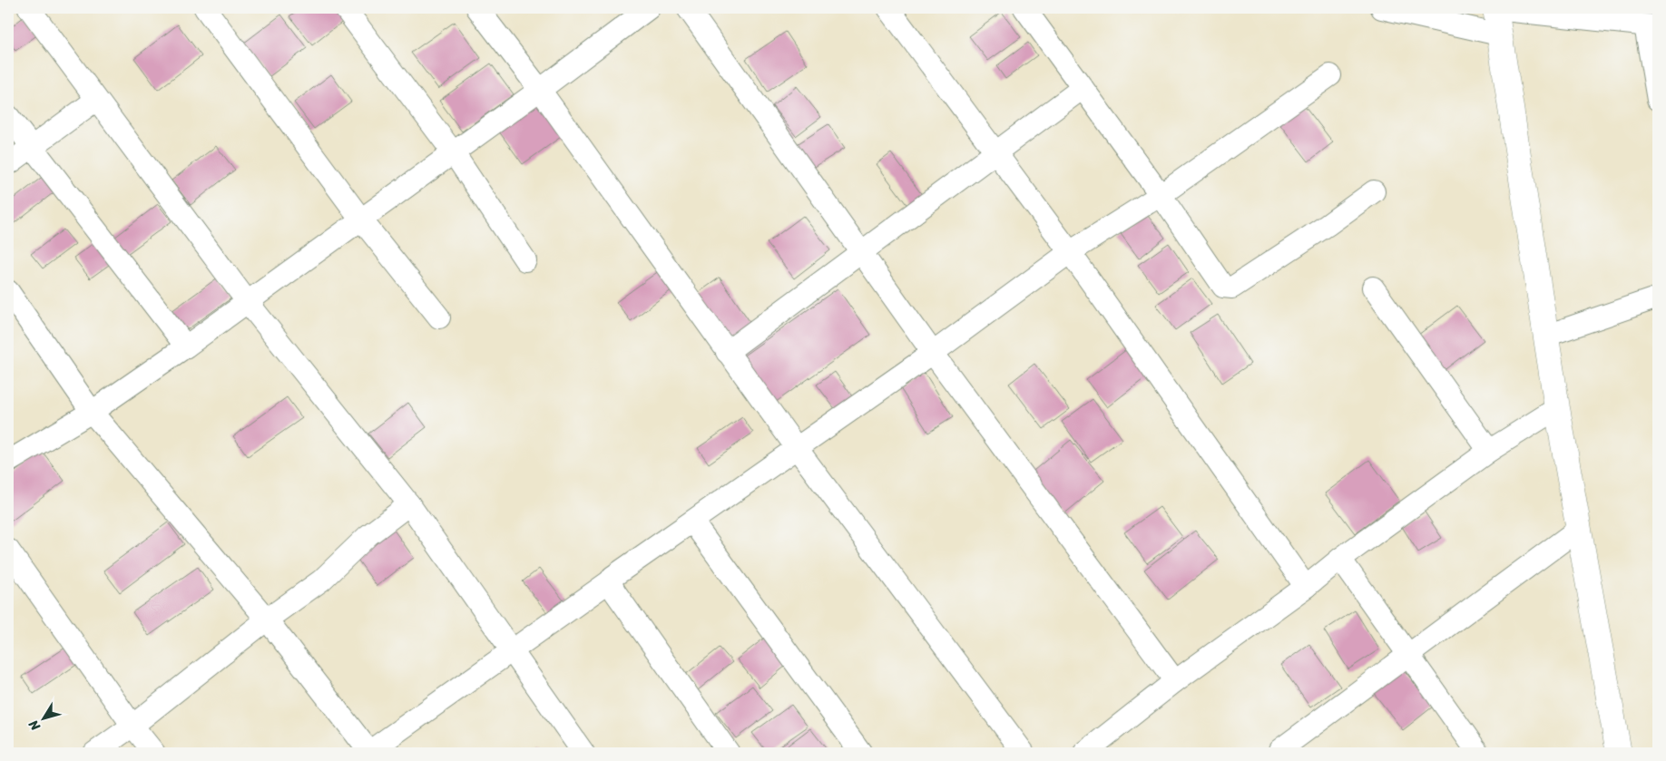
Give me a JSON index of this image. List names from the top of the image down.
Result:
{
  "north": "bottom left"
}
